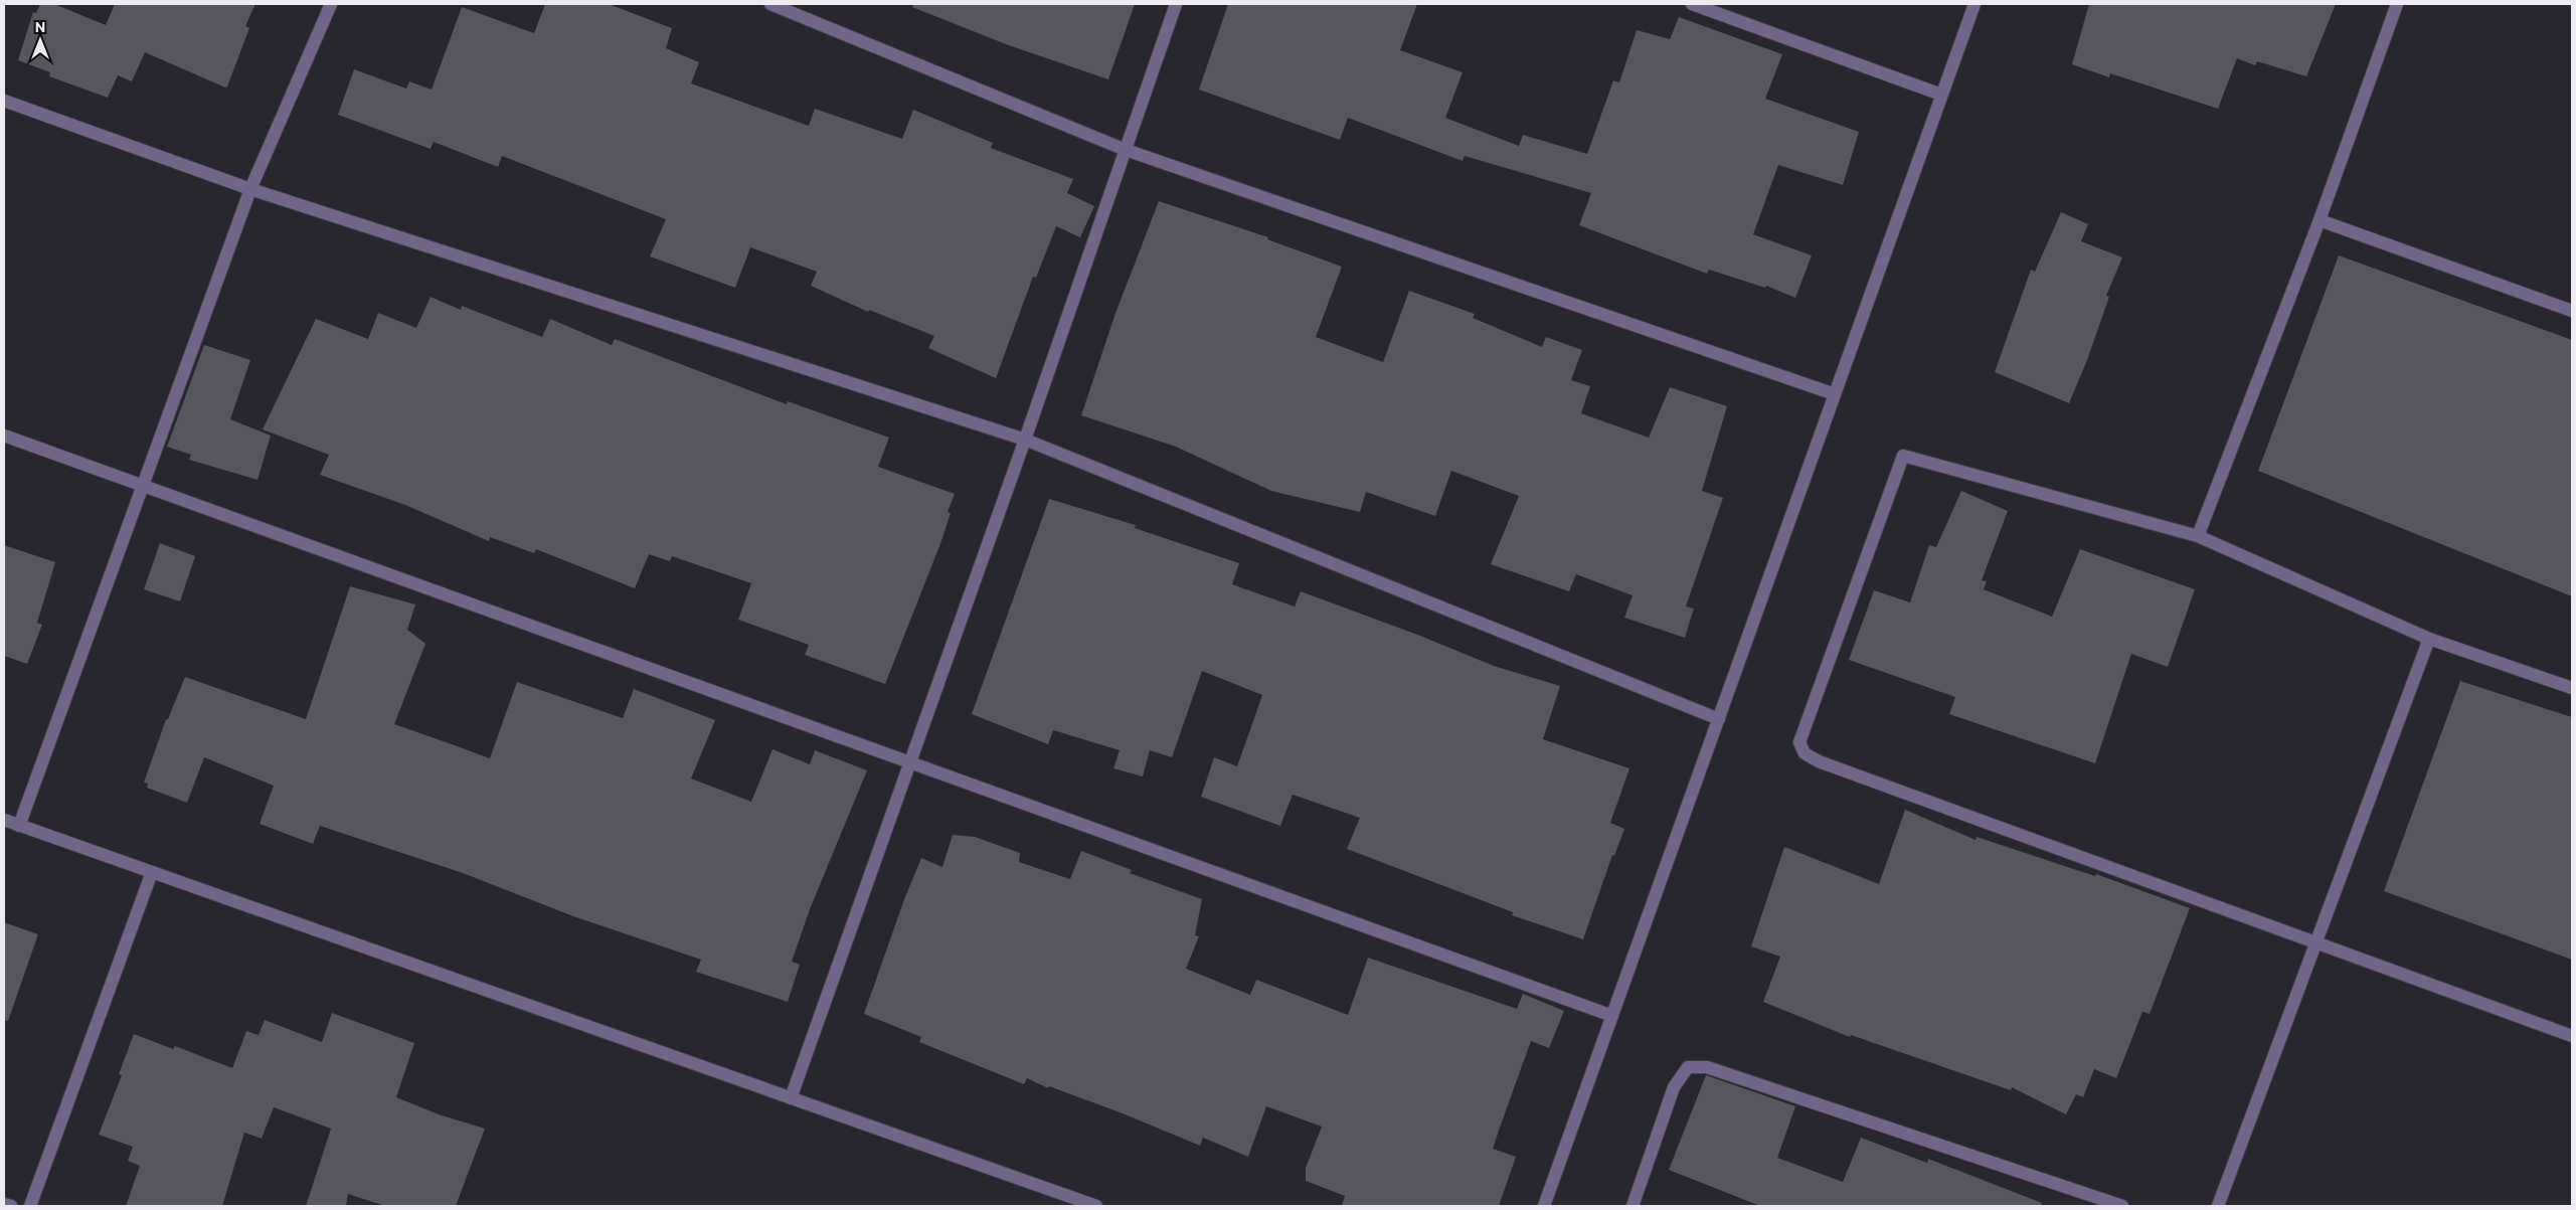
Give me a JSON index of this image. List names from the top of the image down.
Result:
{
  "north": "top"
}
